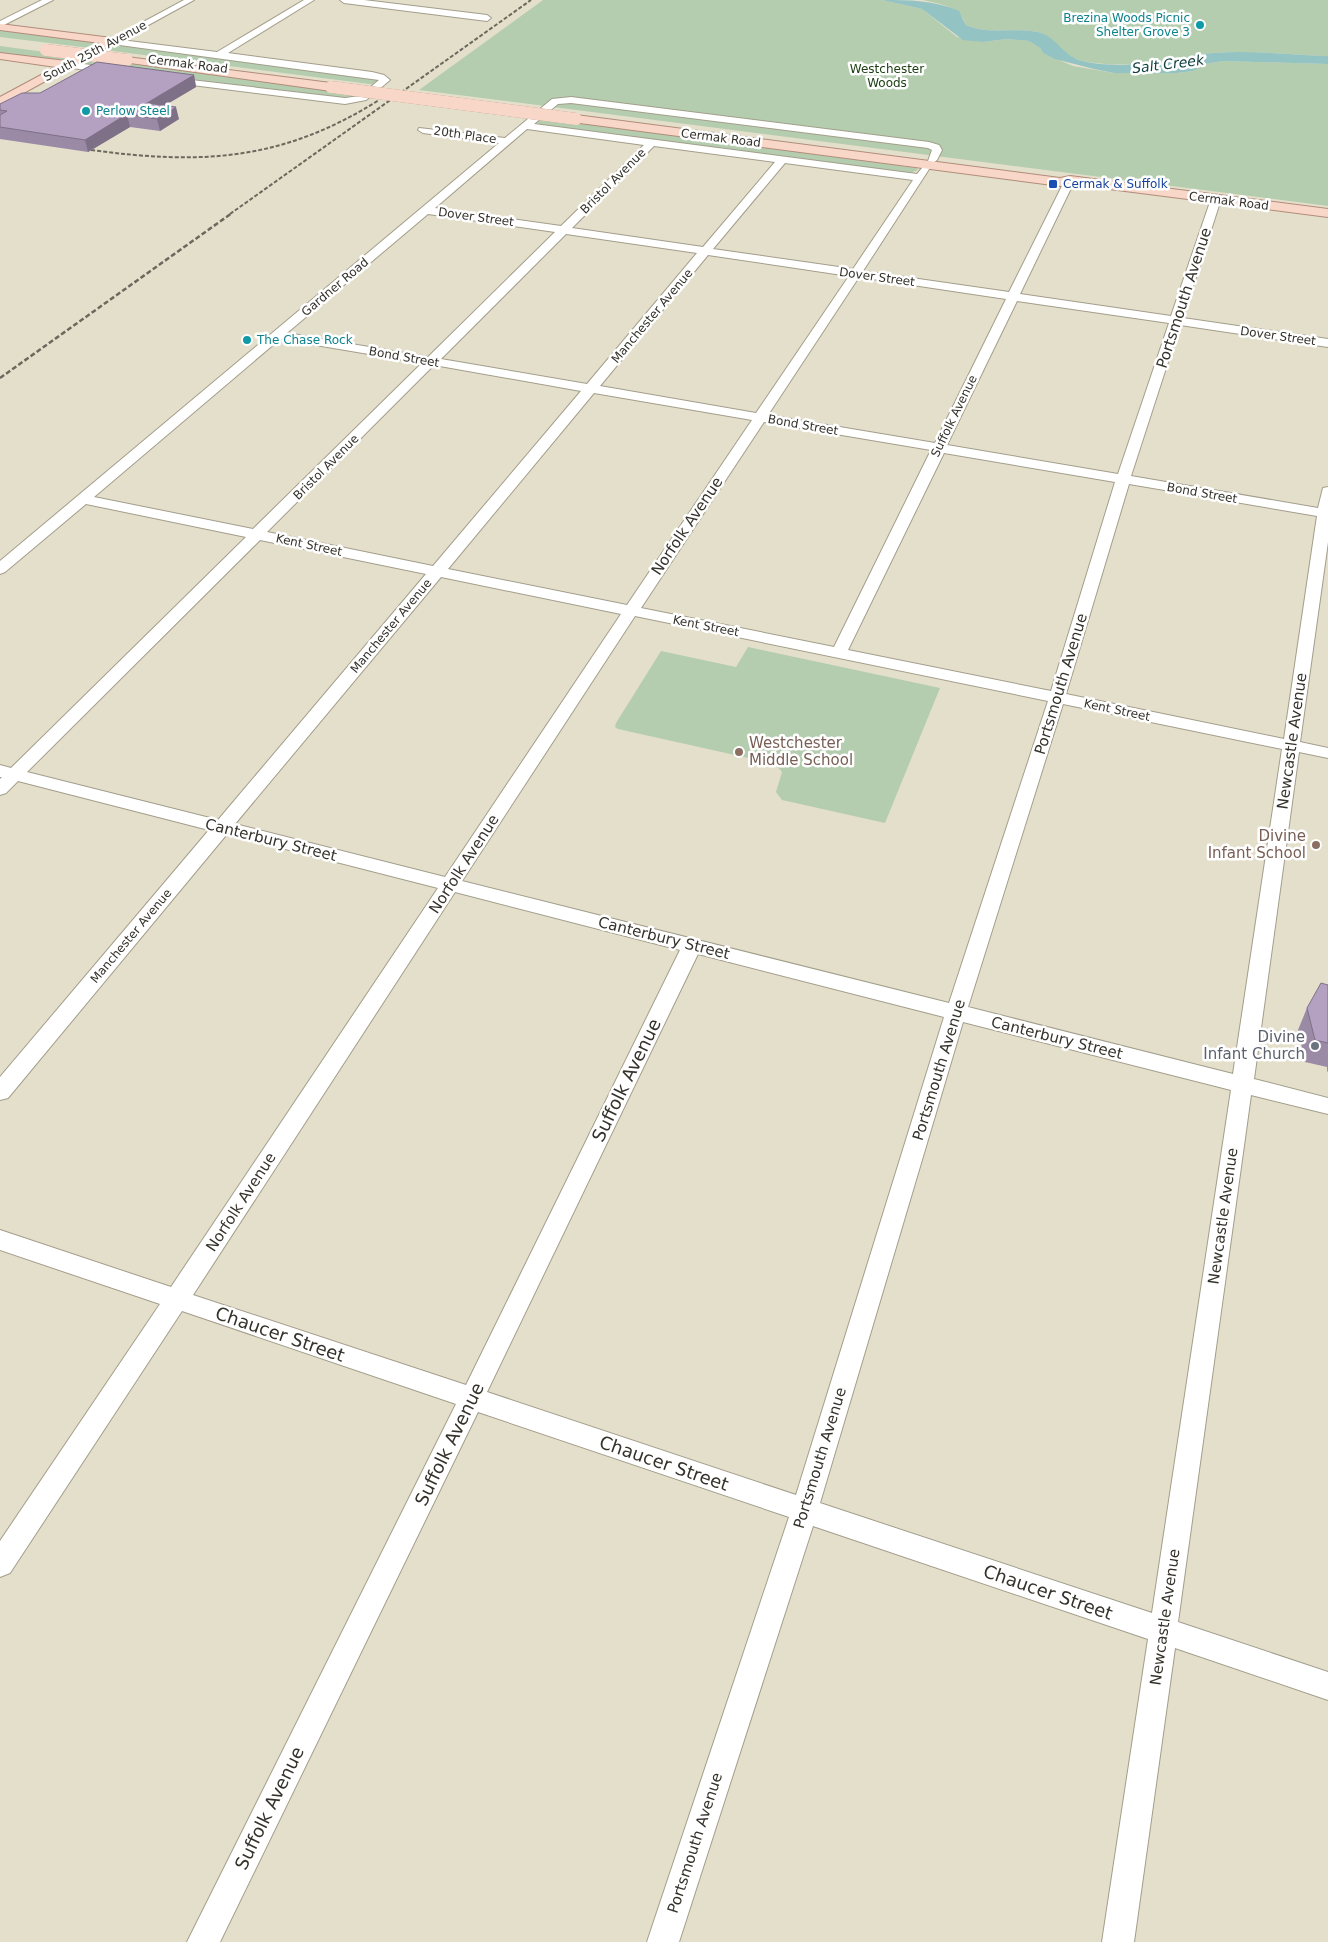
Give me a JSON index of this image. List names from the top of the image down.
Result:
{
  "streets": {
    "main road": ["South 25th Avenue", "Cermak Road"],
    "street": [
      "20th Place",
      "Bristol Avenue",
      "Dover Street",
      "Gardner Road",
      "Portsmouth Avenue",
      "Manchester Avenue",
      "Bond Street",
      "Suffolk Avenue",
      "Norfolk Avenue",
      "Kent Street",
      "Newcastle Avenue",
      "Canterbury Street",
      "Chaucer Street"
    ]
  },
  "crossings": [
    ["South 25th Avenue", "Cermak Road"],
    ["Cermak Road", "Bristol Avenue"],
    ["Cermak Road", "Gardner Road"],
    ["Cermak Road", "Portsmouth Avenue"],
    ["Cermak Road", "Manchester Avenue"],
    ["Cermak Road", "Suffolk Avenue"],
    ["Cermak Road", "Norfolk Avenue"],
    ["20th Place", "Gardner Road"],
    ["Bristol Avenue", "Dover Street"],
    ["Bristol Avenue", "Bond Street"],
    ["Bristol Avenue", "Kent Street"],
    ["Bristol Avenue", "Canterbury Street"],
    ["Dover Street", "Gardner Road"],
    ["Dover Street", "Portsmouth Avenue"],
    ["Dover Street", "Manchester Avenue"],
    ["Dover Street", "Suffolk Avenue"],
    ["Dover Street", "Norfolk Avenue"],
    ["Gardner Road", "Bond Street"],
    ["Gardner Road", "Kent Street"],
    ["Portsmouth Avenue", "Bond Street"],
    ["Portsmouth Avenue", "Kent Street"],
    ["Portsmouth Avenue", "Canterbury Street"],
    ["Portsmouth Avenue", "Chaucer Street"],
    ["Manchester Avenue", "Bond Street"],
    ["Manchester Avenue", "Kent Street"],
    ["Manchester Avenue", "Canterbury Street"],
    ["Bond Street", "Suffolk Avenue"],
    ["Bond Street", "Norfolk Avenue"],
    ["Bond Street", "Newcastle Avenue"],
    ["Suffolk Avenue", "Kent Street"],
    ["Suffolk Avenue", "Canterbury Street"],
    ["Suffolk Avenue", "Chaucer Street"],
    ["Norfolk Avenue", "Kent Street"],
    ["Norfolk Avenue", "Canterbury Street"],
    ["Norfolk Avenue", "Chaucer Street"],
    ["Kent Street", "Newcastle Avenue"],
    ["Newcastle Avenue", "Canterbury Street"],
    ["Newcastle Avenue", "Chaucer Street"]
  ],
  "water": ["Salt Creek"],
  "parks": ["Westchester Woods"],
  "places": {
    "other": [
      "Brezina Woods Picnic Shelter Grove 3",
      "Perlow Steel",
      "The Chase Rock",
      "Westchester Middle School",
      "Divine Infant School",
      "Divine Infant Church"
    ],
    "transit": ["Cermak & Suffolk"]
  }
}
